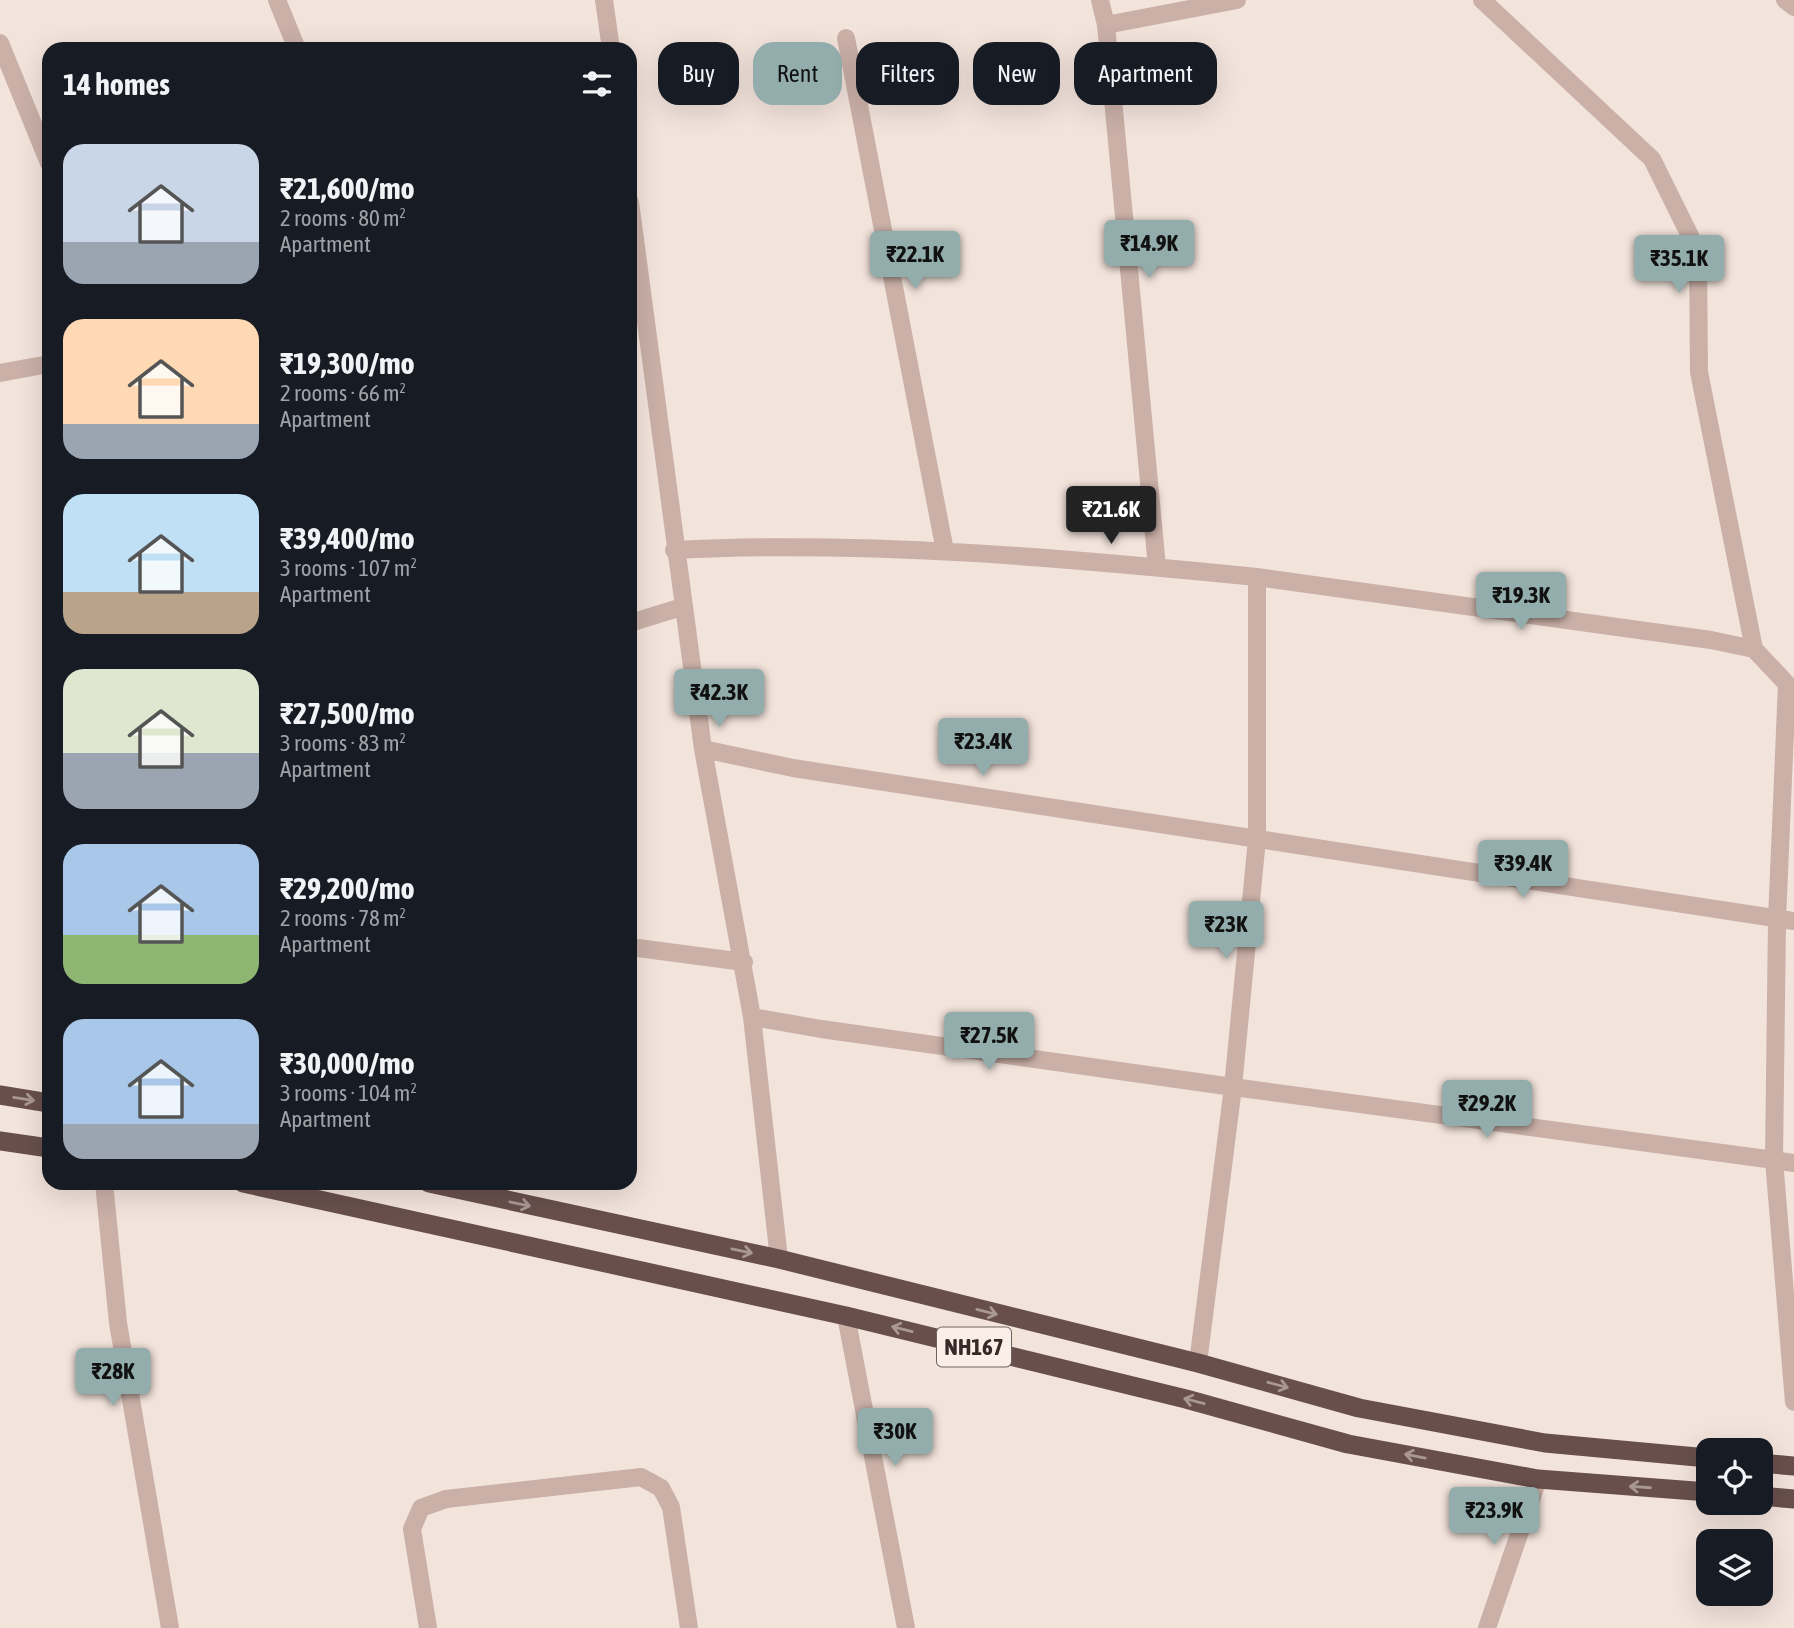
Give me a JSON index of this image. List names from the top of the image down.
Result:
{
  "streets": {
    "highway": ["NH167"]
  },
  "page": {
    "chip": [
      "Buy",
      "Rent",
      "Filters",
      "New",
      "Apartment"
    ],
    "heading": "14 homes",
    "list": [
      {
        "name": "₹21,600/mo",
        "note": "2 rooms · 80 m² · Apartment"
      },
      {
        "name": "₹19,300/mo",
        "note": "2 rooms · 66 m² · Apartment"
      },
      {
        "name": "₹39,400/mo",
        "note": "3 rooms · 107 m² · Apartment"
      },
      {
        "name": "₹27,500/mo",
        "note": "3 rooms · 83 m² · Apartment"
      },
      {
        "name": "₹29,200/mo",
        "note": "2 rooms · 78 m² · Apartment"
      },
      {
        "name": "₹30,000/mo",
        "note": "3 rooms · 104 m² · Apartment"
      }
    ],
    "price": [
      "₹14.9K",
      "₹22.1K",
      "₹35.1K",
      "₹21.6K",
      "₹19.3K",
      "₹42.3K",
      "₹23.4K",
      "₹39.4K",
      "₹23K",
      "₹27.5K",
      "₹29.2K",
      "₹28K",
      "₹30K",
      "₹23.9K"
    ]
  }
}
